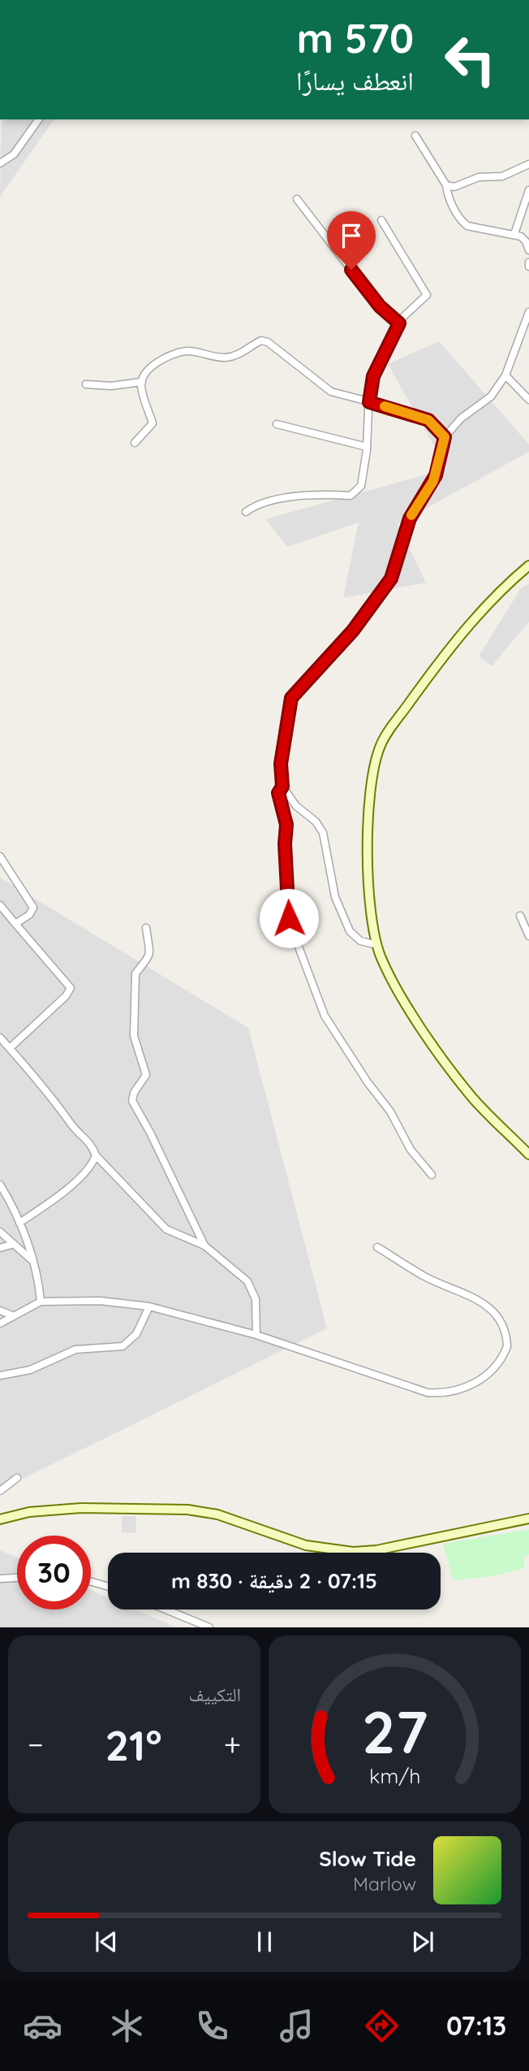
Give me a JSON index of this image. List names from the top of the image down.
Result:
{
  "page": {
    "turn": ["570 m", "انعطف يسارًا"],
    "limit": "30",
    "trip": "07:15 · 2 دقيقة · 830 m",
    "tile": "التكييف",
    "heat": ["−", "21°", "+"],
    "song": ["Slow Tide", "Marlow"],
    "tabs": "07:13",
    "gauge": ["27", "km/h"]
  }
}
